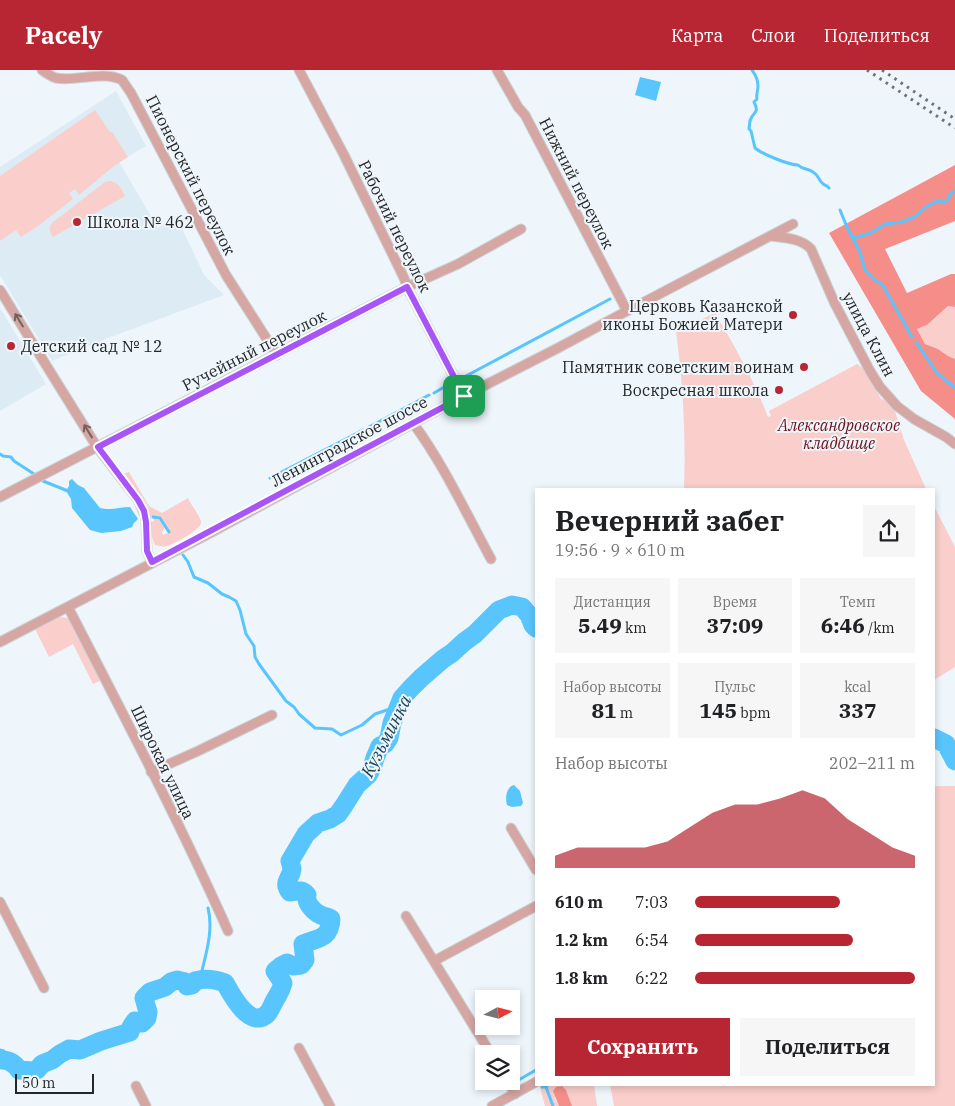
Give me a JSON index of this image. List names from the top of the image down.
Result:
{
  "streets": {
    "street": [
      "Пионерский переулок",
      "Нижний переулок",
      "Рабочий переулок",
      "улица Клин",
      "Ручейный переулок",
      "Ленинградское шоссе",
      "Широкая улица"
    ]
  },
  "crossings": [
    ["Пионерский переулок", "Ручейный переулок"],
    ["Нижний переулок", "Ленинградское шоссе"],
    ["Рабочий переулок", "Ручейный переулок"],
    ["Рабочий переулок", "Ленинградское шоссе"],
    ["улица Клин", "Ленинградское шоссе"],
    ["Ленинградское шоссе", "Широкая улица"]
  ],
  "water": ["Кузьминка"],
  "parks": ["Александровское кладбище"],
  "places": [
    "Школа № 462",
    "Церковь Казанской иконы Божией Матери",
    "Детский сад № 12",
    "Памятник советским воинам",
    "Воскресная школа"
  ],
  "scale_bar": "50 m",
  "north": "right",
  "page": {
    "header": "Pacely",
    "nav": ["Карта", "Слои", "Поделиться"],
    "heading": ["Вечерний забег", "19:56 · 9 × 610 m"],
    "stats": [
      ["Дистанция", "5.49 km"],
      ["Время", "37:09"],
      ["Темп", "6:46 /km"],
      ["Набор высоты", "81 m"],
      ["Пульс", "145 bpm"],
      ["kcal", "337"]
    ],
    "chart": ["Набор высоты", "202–211 m"],
    "list": [
      {
        "name": "610 m",
        "note": "7:03"
      },
      {
        "name": "1.2 km",
        "note": "6:54"
      },
      {
        "name": "1.8 km",
        "note": "6:22"
      }
    ],
    "buttons": ["Сохранить", "Поделиться"],
    "scale": "50 m"
  }
}
